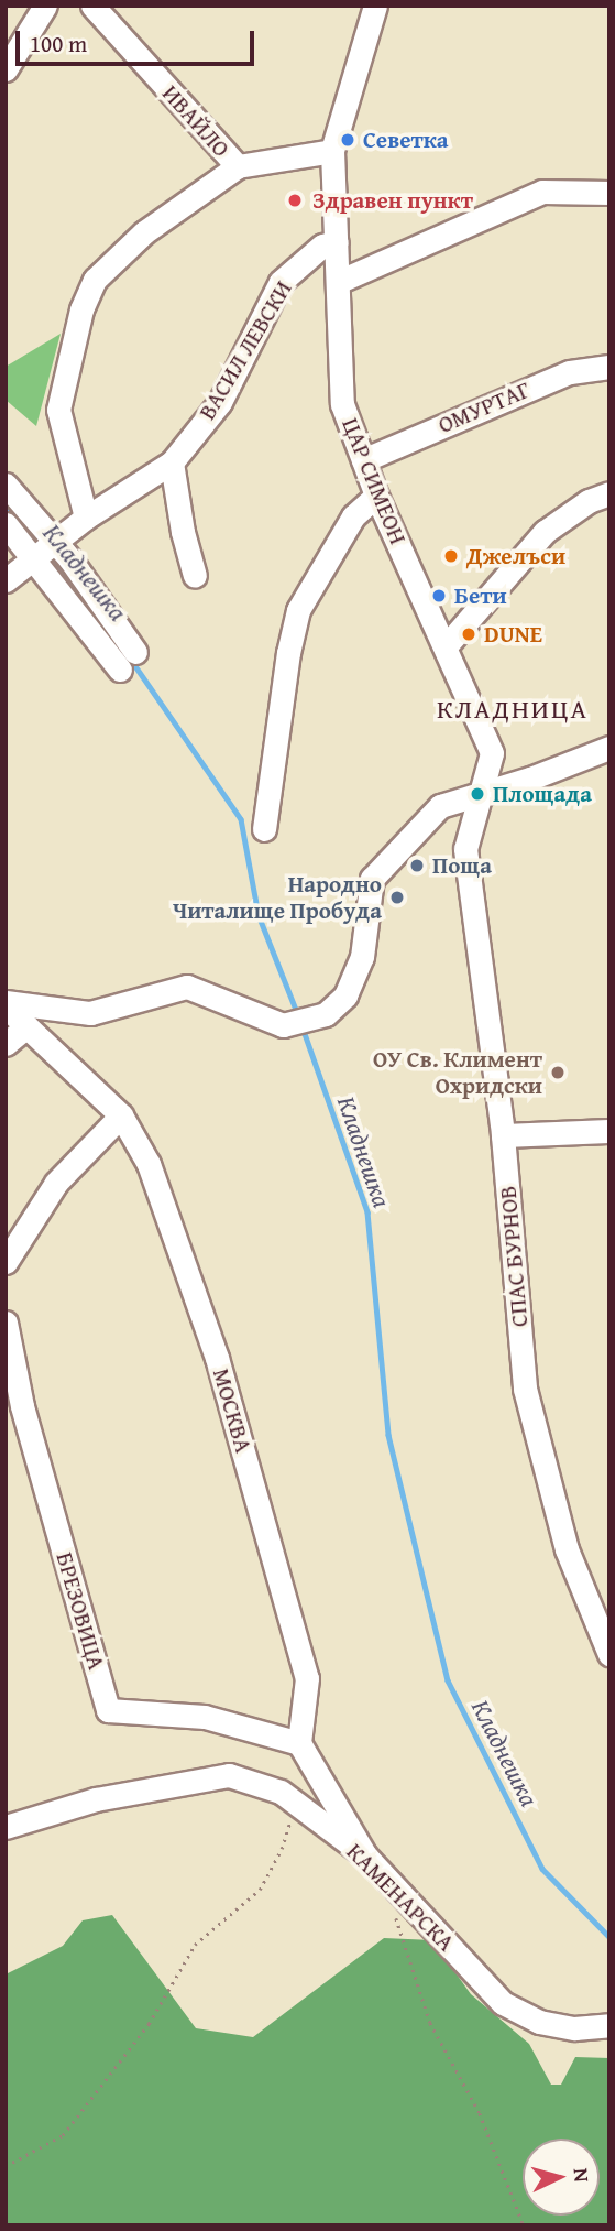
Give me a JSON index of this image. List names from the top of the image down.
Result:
{
  "streets": {
    "street": [
      "ИВАЙЛО",
      "ВАСИЛ ЛЕВСКИ",
      "ОМУРТАГ",
      "ЦАР СИМЕОН",
      "СПАС БУРНОВ",
      "МОСКВА",
      "БРЕЗОВИЦА",
      "КАМЕНАРСКА"
    ]
  },
  "crossings": [
    ["ВАСИЛ ЛЕВСКИ", "ЦАР СИМЕОН"],
    ["ОМУРТАГ", "ЦАР СИМЕОН"],
    ["ЦАР СИМЕОН", "СПАС БУРНОВ"],
    ["МОСКВА", "БРЕЗОВИЦА"]
  ],
  "districts": ["КЛАДНИЦА"],
  "water": ["Кладнешка"],
  "places": [
    "Севетка",
    "Здравен пункт",
    "Джелъси",
    "Бети",
    "DUNE",
    "Площада",
    "Поща",
    "Народно Читалище Пробуда",
    "ОУ Св. Климент Охридски"
  ],
  "scale_bar": "100 m",
  "north": "right"
}
